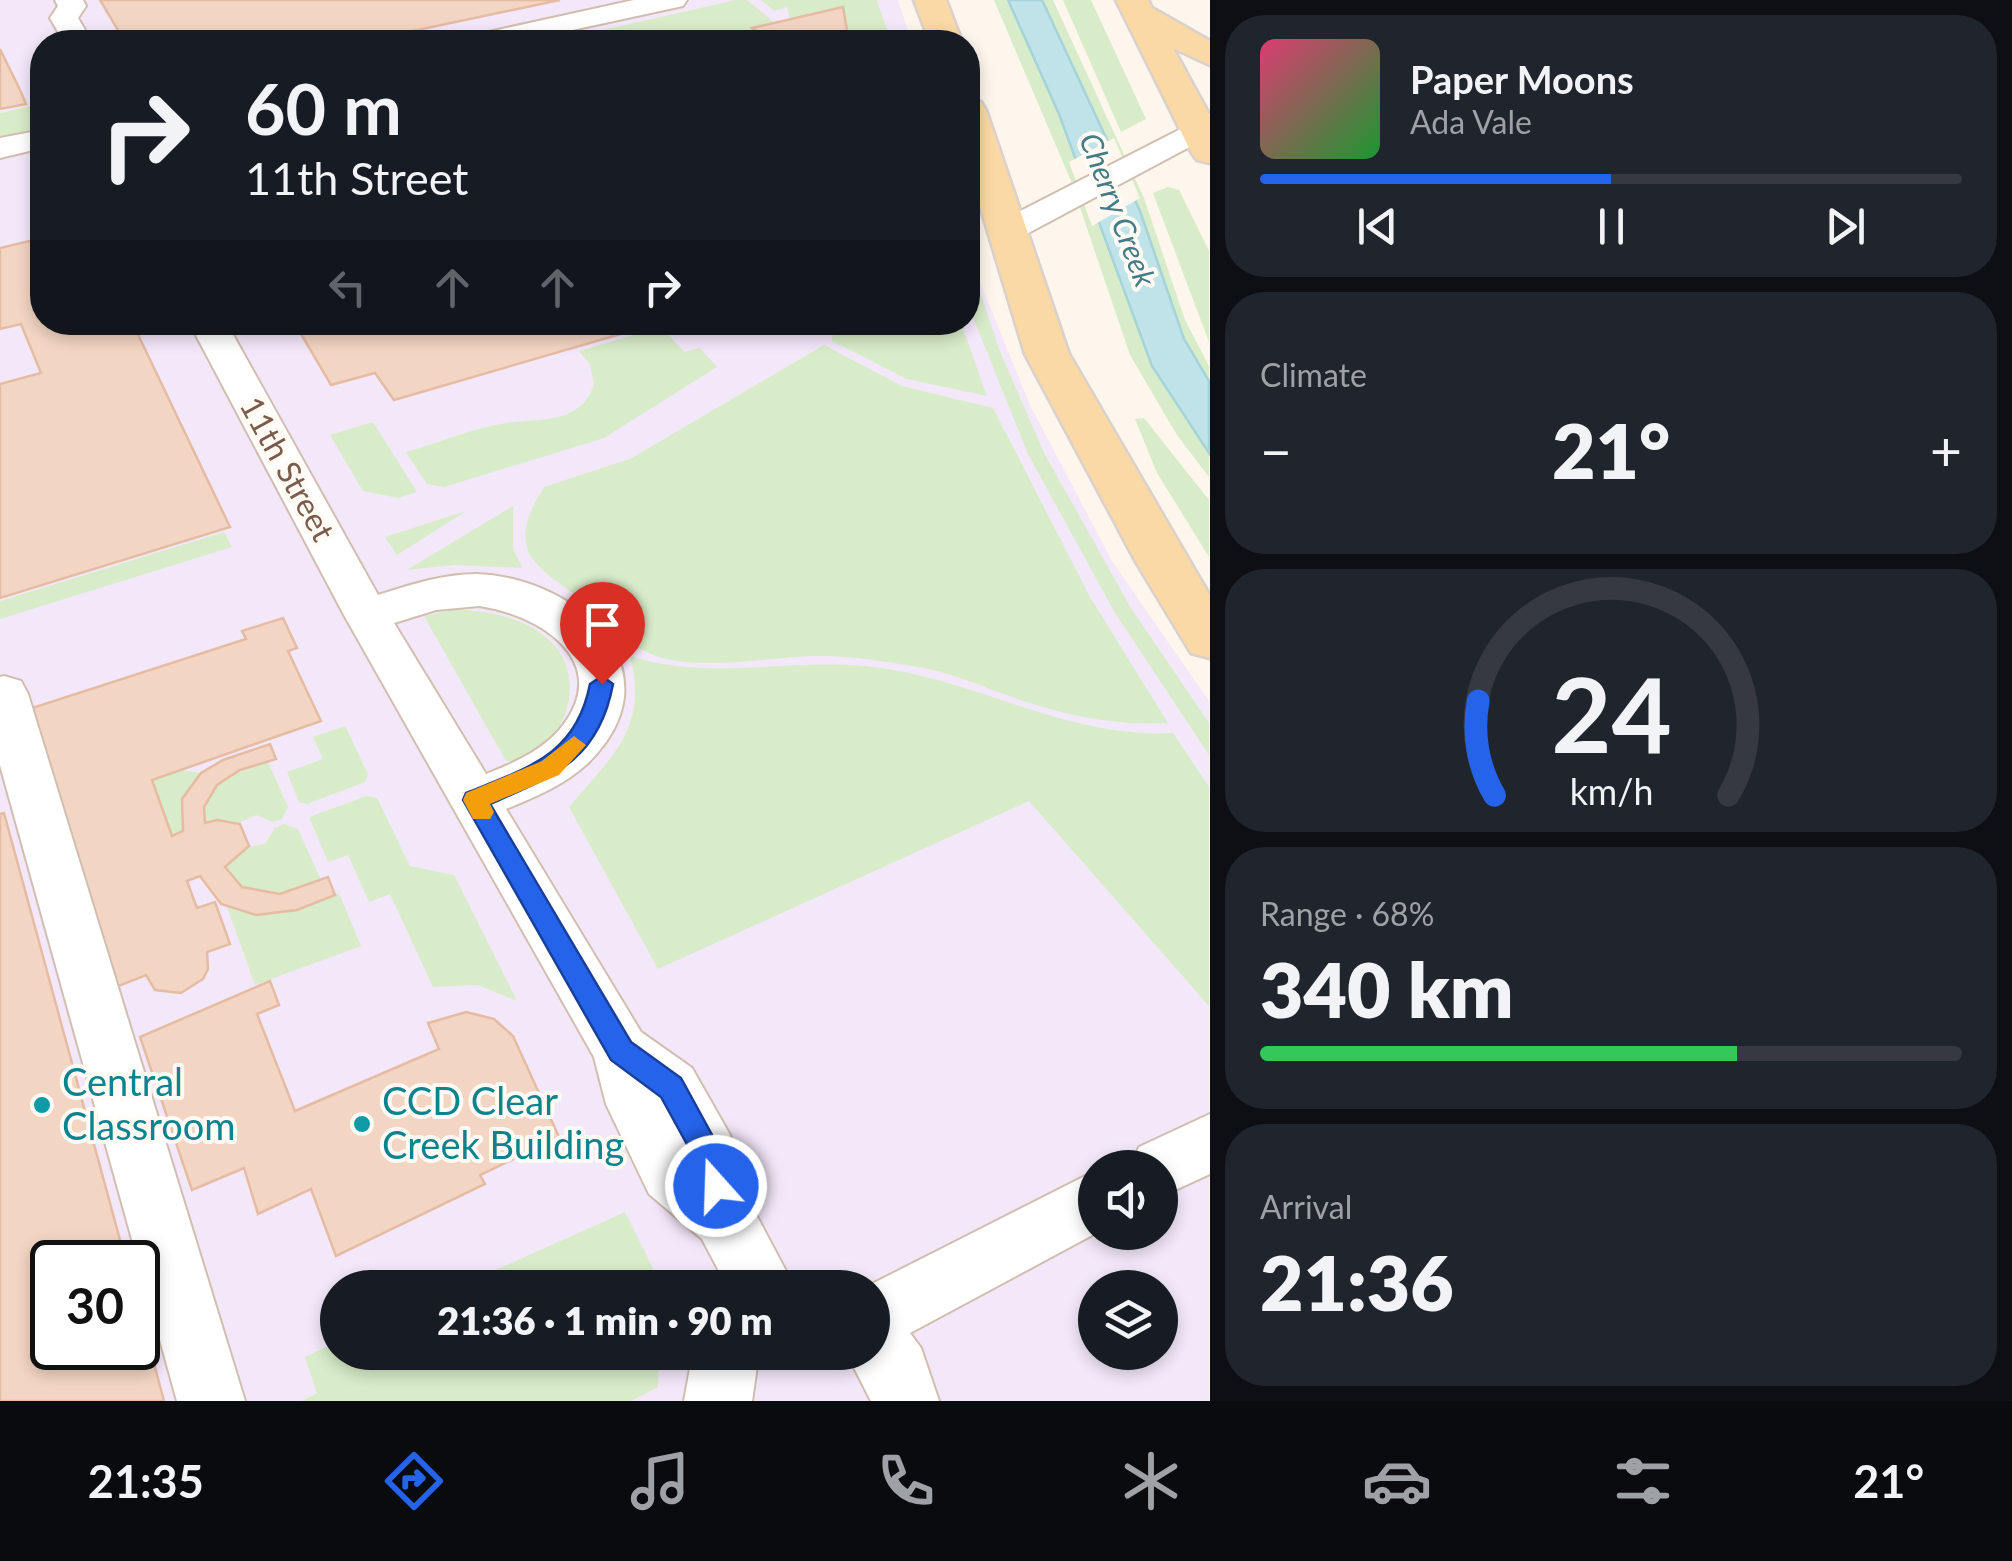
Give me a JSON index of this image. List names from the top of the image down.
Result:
{
  "streets": {
    "street": ["11th Street"]
  },
  "water": ["Cherry Creek"],
  "places": ["Central Classroom", "CCD Clear Creek Building"],
  "page": {
    "turn": ["60 m", "11th Street"],
    "song": ["Paper Moons", "Ada Vale"],
    "tile": [
      "Climate",
      ["Range · 68%", "340 km"],
      ["Arrival", "21:36"]
    ],
    "heat": ["−", "21°", "+"],
    "limit": "30",
    "trip": "21:36 · 1 min · 90 m",
    "tabs": ["21:35", "21°"],
    "gauge": ["24", "km/h"]
  }
}
